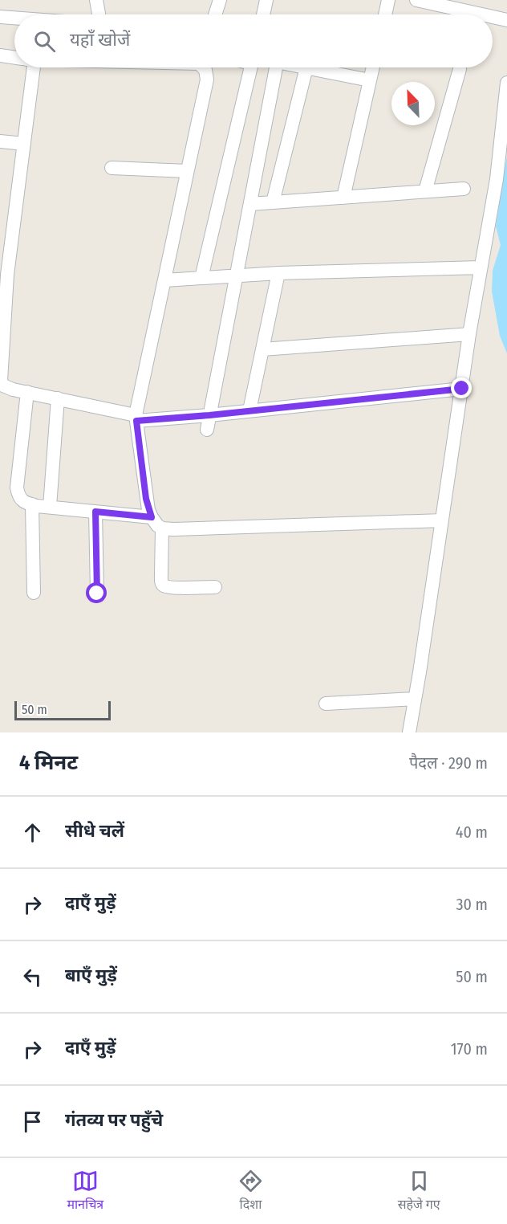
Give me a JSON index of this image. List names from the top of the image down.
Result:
{
  "scale_bar": "50 m",
  "north": "top left",
  "page": {
    "search": "यहाँ खोजें",
    "scale": "50 m",
    "heading": ["4 मिनट", "पैदल · 290 m"],
    "list": [
      ["सीधे चलें", "40 m"],
      ["दाएँ मुड़ें", "30 m"],
      ["बाएँ मुड़ें", "50 m"],
      ["दाएँ मुड़ें", "170 m"],
      "गंतव्य पर पहुँचे"
    ],
    "nav": ["मानचित्र", "दिशा", "सहेजे गए"]
  }
}
